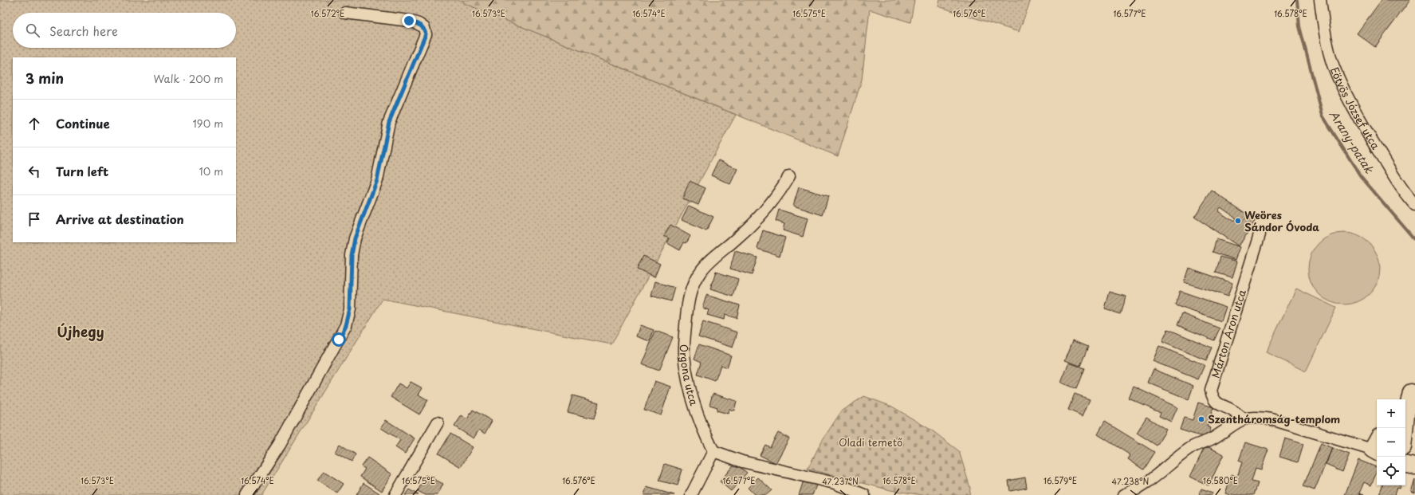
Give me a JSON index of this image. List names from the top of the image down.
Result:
{
  "streets": {
    "street": ["Eötvös József utca", "Márton Áron utca", "Orgona utca"]
  },
  "districts": ["Újhegy"],
  "water": ["Arany-patak"],
  "parks": ["Oladi temető"],
  "places": ["Weöres Sándor Óvoda", "Szentháromság-templom"],
  "page": {
    "search": "Search here",
    "heading": ["3 min", "Walk · 200 m"],
    "list": [
      ["Continue", "190 m"],
      ["Turn left", "10 m"],
      "Arrive at destination"
    ],
    "map_buttons": ["+", "−"]
  },
  "coordinates": [
    "16.573°E",
    "16.574°E",
    "16.575°E",
    "16.576°E",
    "16.577°E",
    "16.578°E",
    "16.572°E",
    "16.579°E",
    "16.580°E",
    "47.237°N",
    "47.238°N"
  ]
}
